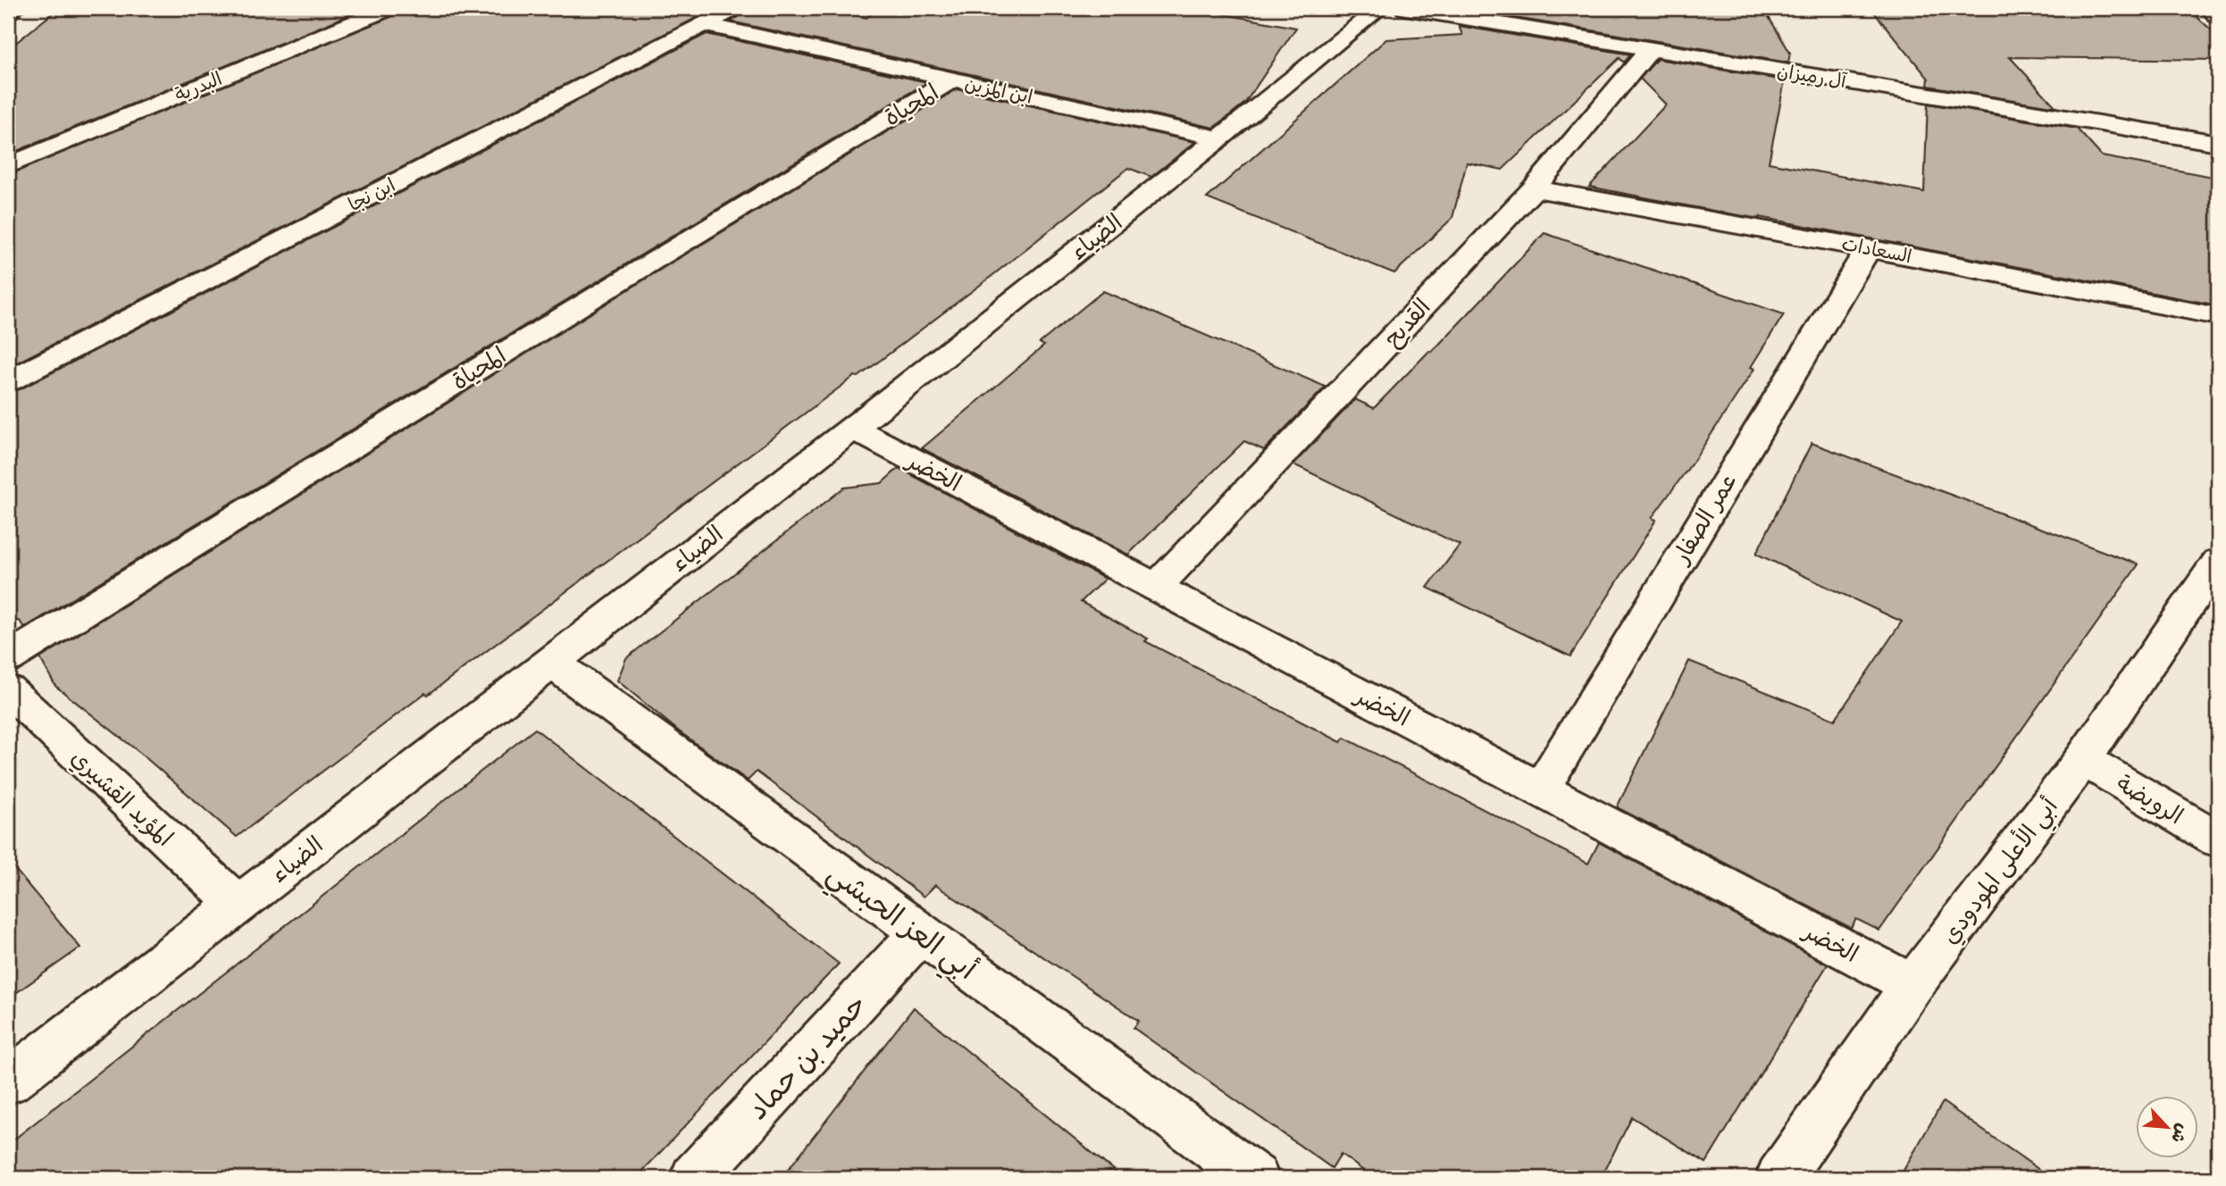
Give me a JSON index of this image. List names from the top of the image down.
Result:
{
  "streets": {
    "street": [
      "آل رميزان",
      "البدرية",
      "ابن المزين",
      "المحياة",
      "ابن نجا",
      "الضياء",
      "السعادات",
      "القديح",
      "الخضر",
      "عمر الصفار",
      "المؤيد القشيري",
      "الرويضة",
      "أبي الأعلى المودودي",
      "أبي العز الحبشي",
      "حميد بن حماد"
    ]
  },
  "crossings": [
    ["آل رميزان", "القديح"],
    ["ابن المزين", "المحياة"],
    ["ابن المزين", "ابن نجا"],
    ["ابن المزين", "الضياء"],
    ["الضياء", "الخضر"],
    ["الضياء", "المؤيد القشيري"],
    ["الضياء", "أبي العز الحبشي"],
    ["السعادات", "القديح"],
    ["السعادات", "عمر الصفار"],
    ["القديح", "الخضر"],
    ["الخضر", "عمر الصفار"],
    ["الخضر", "أبي الأعلى المودودي"],
    ["الرويضة", "أبي الأعلى المودودي"],
    ["أبي العز الحبشي", "حميد بن حماد"]
  ],
  "north": "bottom right"
}
